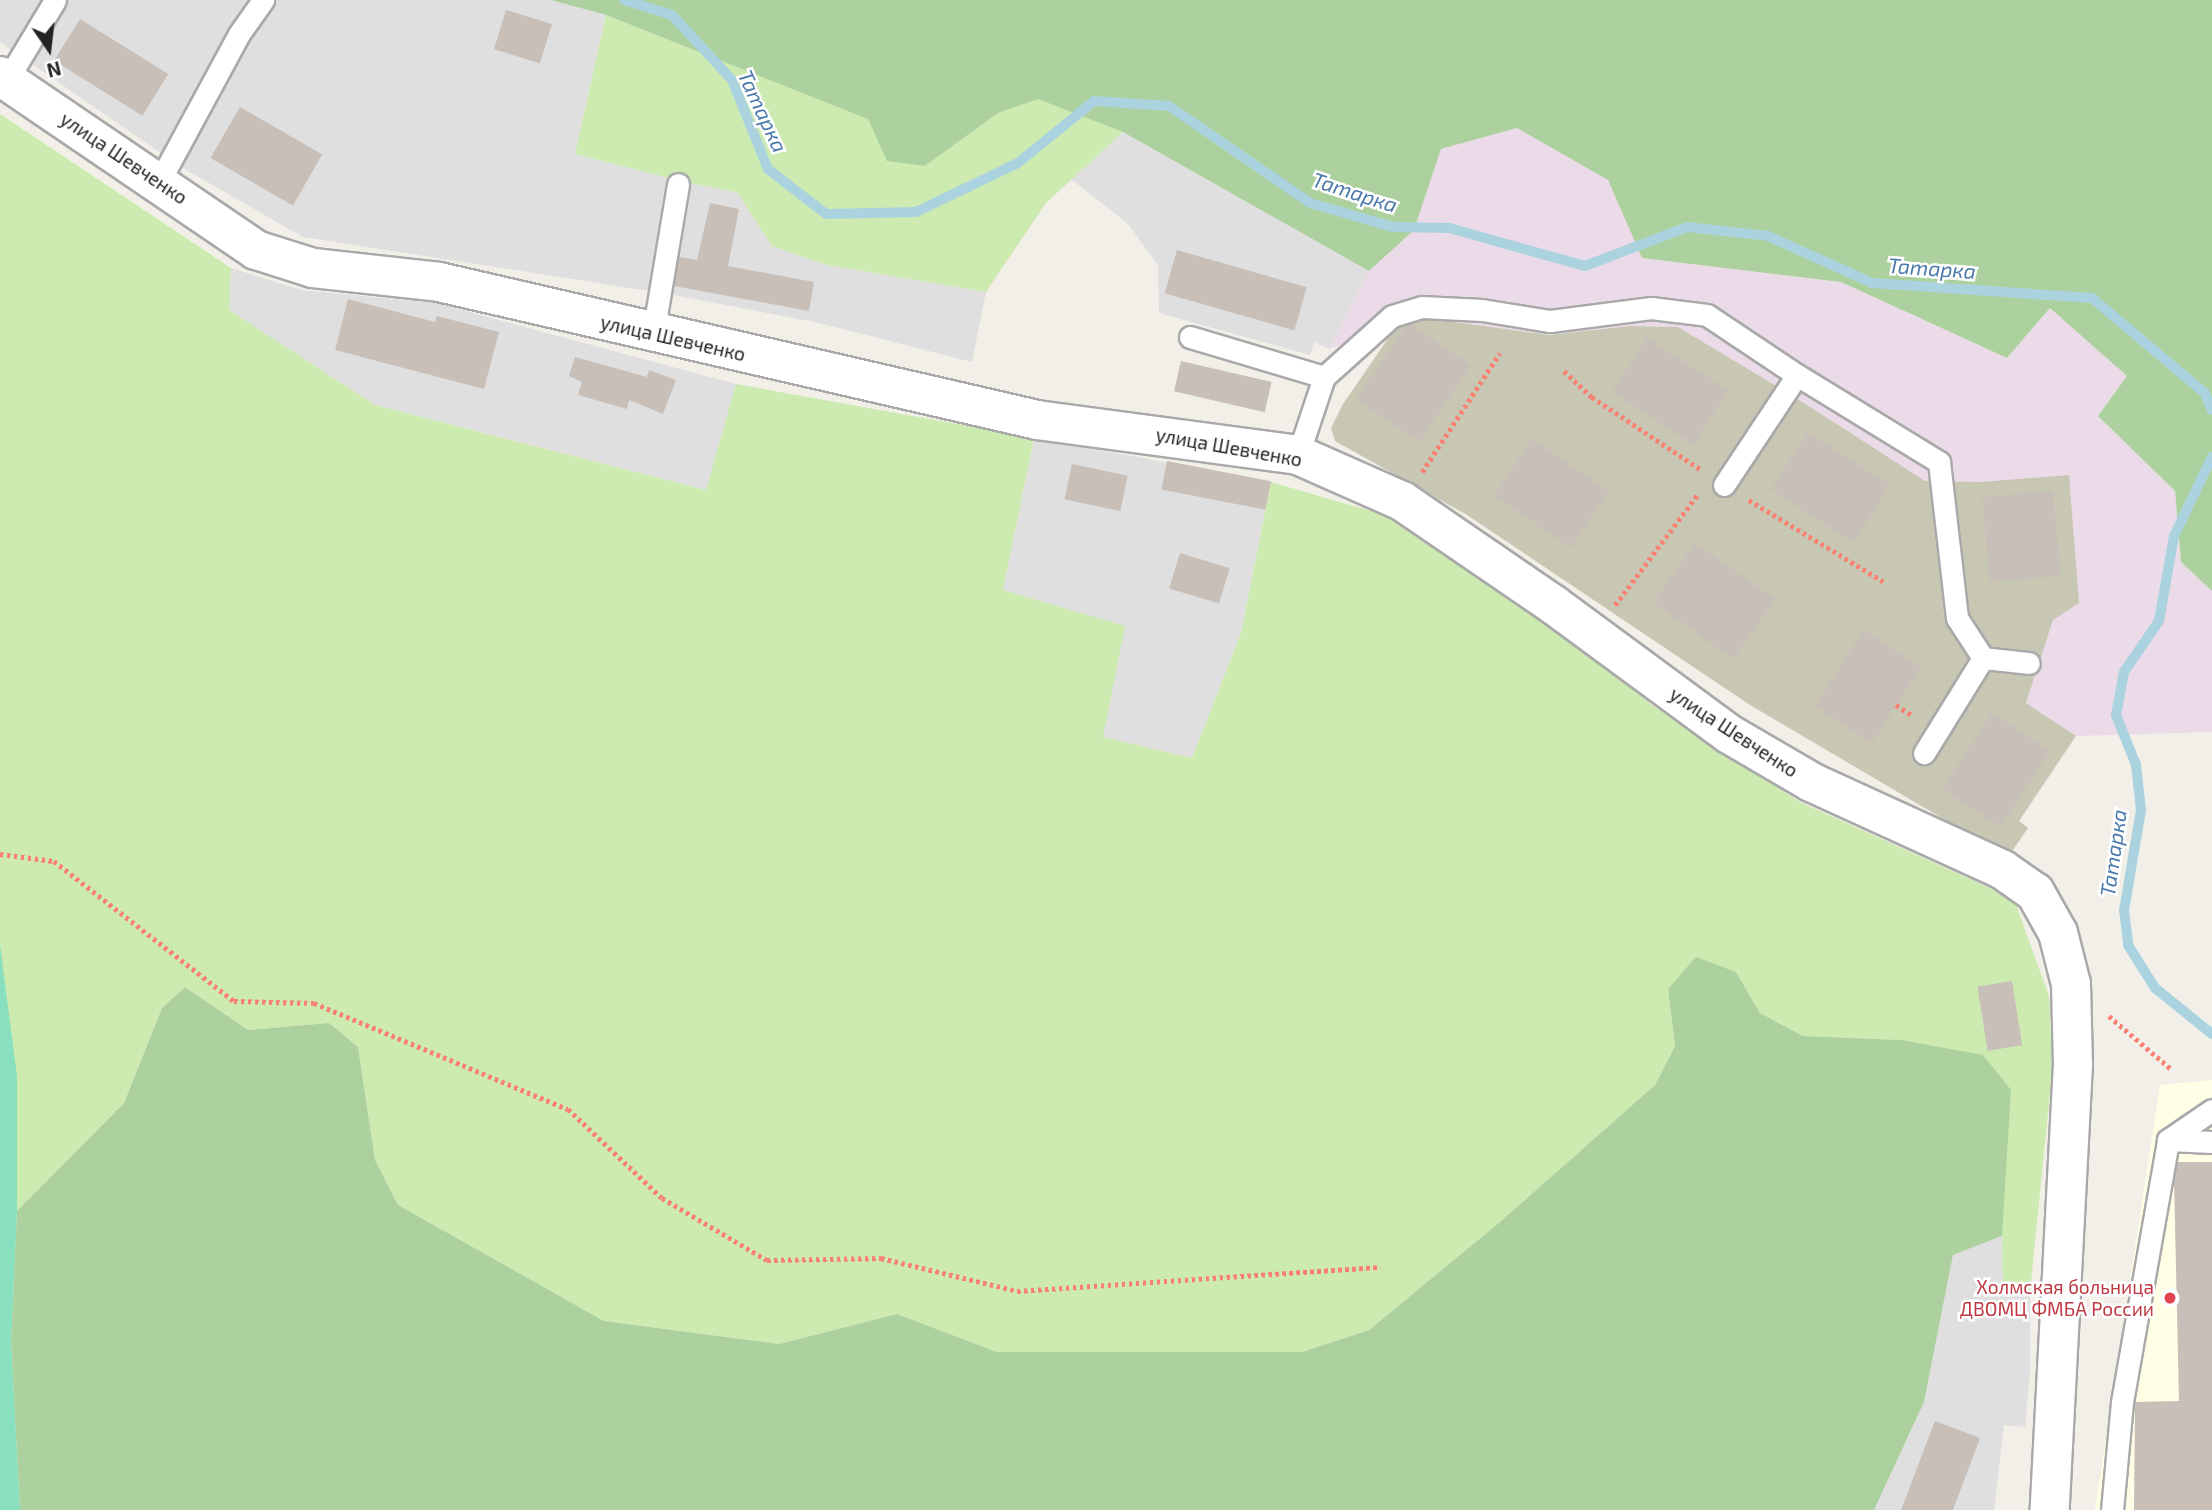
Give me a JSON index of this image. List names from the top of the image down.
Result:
{
  "streets": {
    "street": ["улица Шевченко"]
  },
  "water": ["Татарка"],
  "places": ["Холмская больница ДВОМЦ ФМБА России"],
  "north": "bottom"
}
